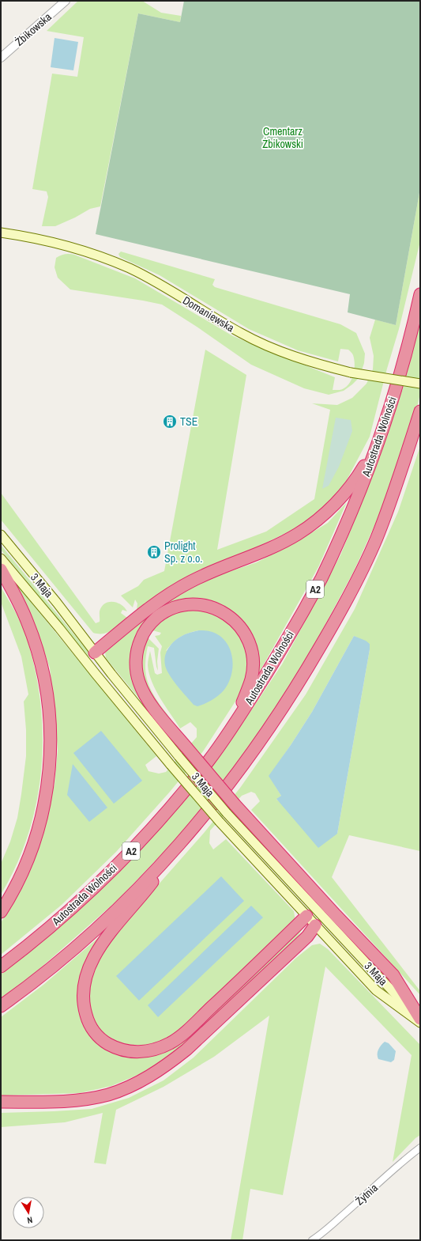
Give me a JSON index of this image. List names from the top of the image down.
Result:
{
  "streets": {
    "highway": ["Autostrada Wolności", "A2"],
    "main road": ["Domaniewska", "3 Maja"],
    "street": ["Żbikowska", "Żytnia"]
  },
  "parks": ["Cmentarz Żbikowski"],
  "places": {
    "building": ["TSE", "Prolight Sp. z o.o."]
  },
  "north": "bottom"
}
